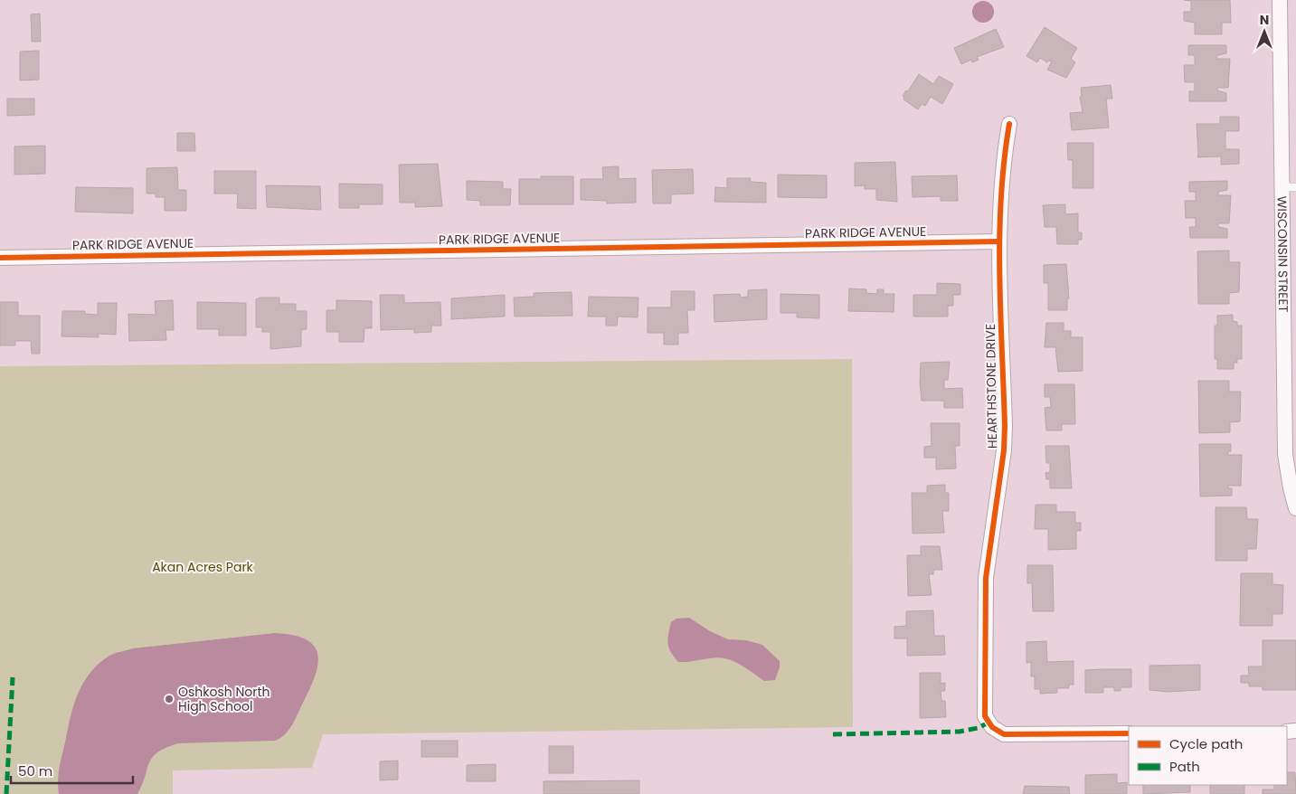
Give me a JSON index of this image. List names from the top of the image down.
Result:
{
  "streets": {
    "street": ["PARK RIDGE AVENUE", "WISCONSIN STREET", "HEARTHSTONE DRIVE"]
  },
  "crossings": [
    ["PARK RIDGE AVENUE", "HEARTHSTONE DRIVE"]
  ],
  "parks": ["Akan Acres Park"],
  "places": ["Oshkosh North High School"],
  "legend": ["Cycle path", "Path"],
  "scale_bar": "50 m",
  "north": "top"
}
